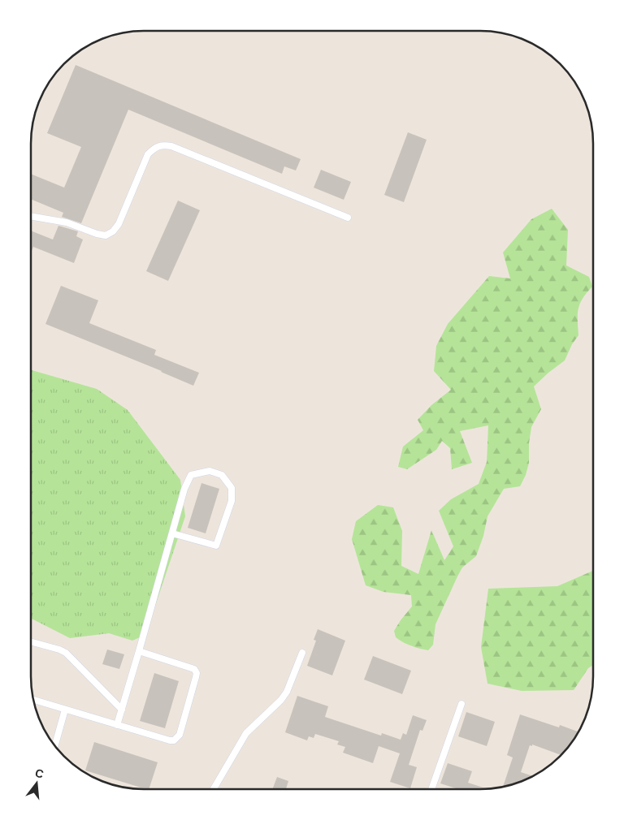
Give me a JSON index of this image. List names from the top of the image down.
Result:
{
  "north": "top"
}
